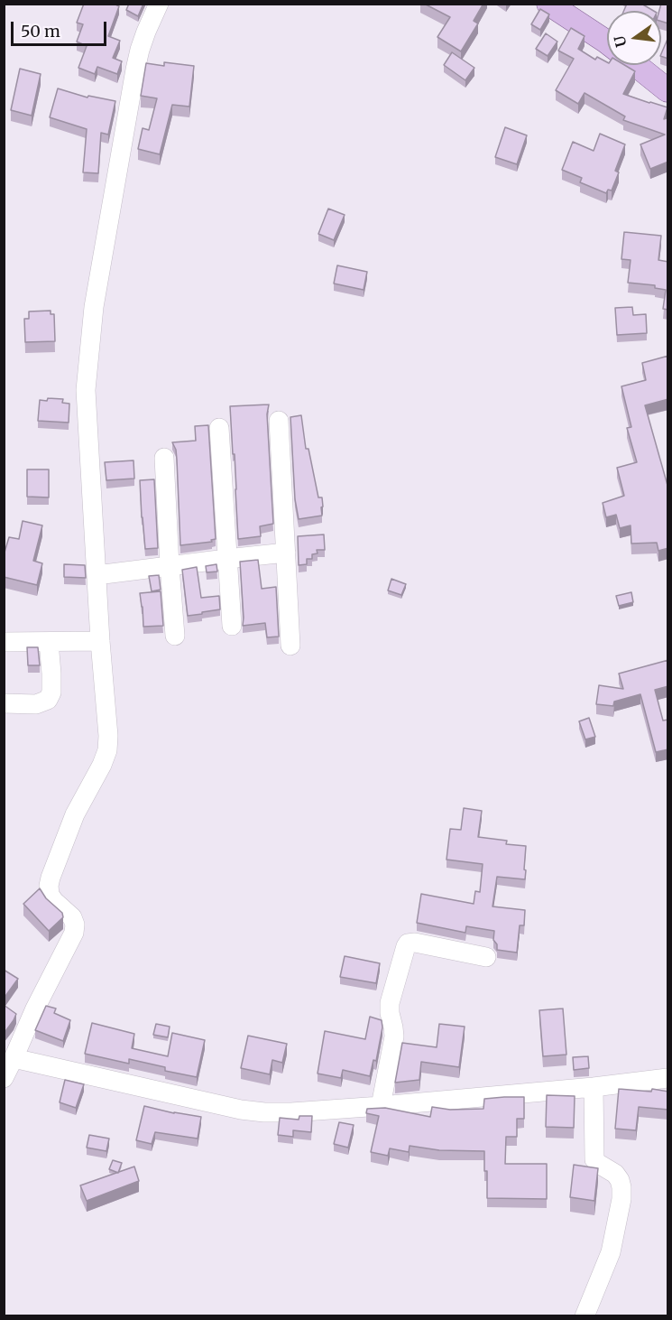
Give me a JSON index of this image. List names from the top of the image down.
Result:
{
  "scale_bar": "50 m",
  "north": "left"
}
